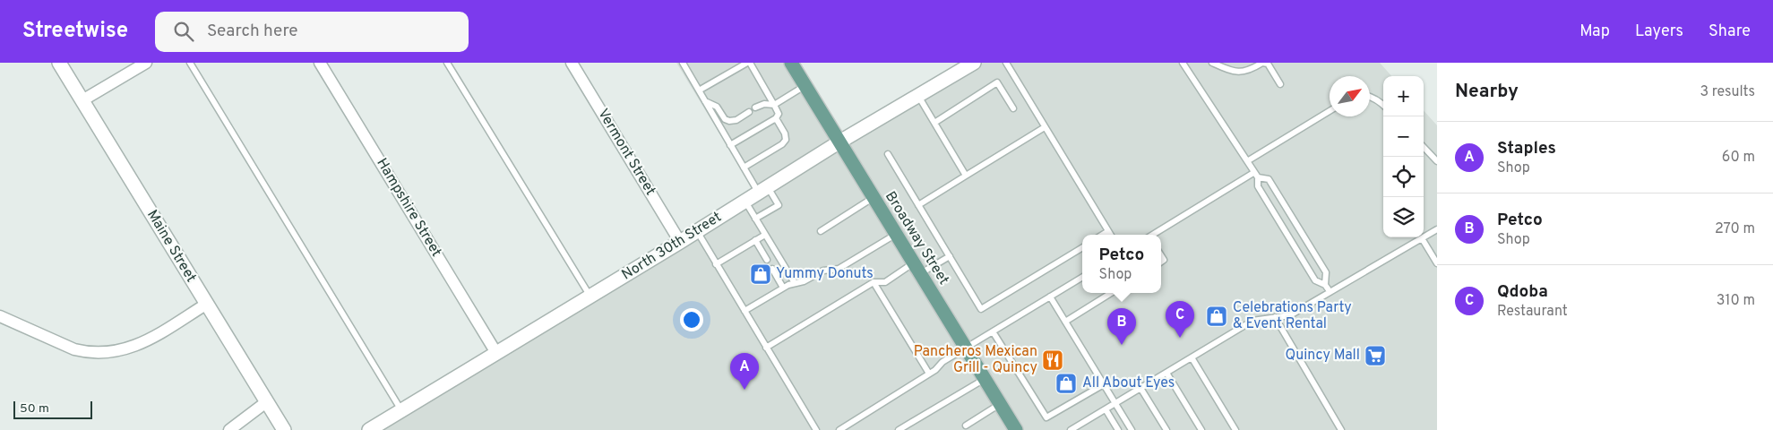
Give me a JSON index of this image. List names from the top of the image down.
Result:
{
  "streets": {
    "main road": ["Broadway Street"],
    "street": [
      "Vermont Street",
      "Hampshire Street",
      "Maine Street",
      "North 30th Street"
    ]
  },
  "crossings": [
    ["Vermont Street", "North 30th Street"],
    ["Hampshire Street", "North 30th Street"],
    ["Broadway Street", "North 30th Street"]
  ],
  "places": {
    "shop": ["Yummy Donuts", "Celebrations Party & Event Rental", "All About Eyes"],
    "supermarket": ["Quincy Mall"],
    "restaurant": ["Pancheros Mexican Grill - Quincy"]
  },
  "scale_bar": "50 m",
  "north": "top right",
  "page": {
    "header": "Streetwise",
    "search": "Search here",
    "nav": ["Map", "Layers", "Share"],
    "heading": ["Nearby", "3 results"],
    "map_buttons": ["+", "−"],
    "list": [
      {
        "mark": "A",
        "name": "Staples",
        "note": "Shop",
        "value": "60 m"
      },
      {
        "mark": "B",
        "name": "Petco",
        "note": "Shop",
        "value": "270 m"
      },
      {
        "mark": "C",
        "name": "Qdoba",
        "note": "Restaurant",
        "value": "310 m"
      }
    ],
    "popup": ["Petco", "Shop"],
    "pins": ["C", "B", "A"],
    "scale": "50 m"
  }
}
